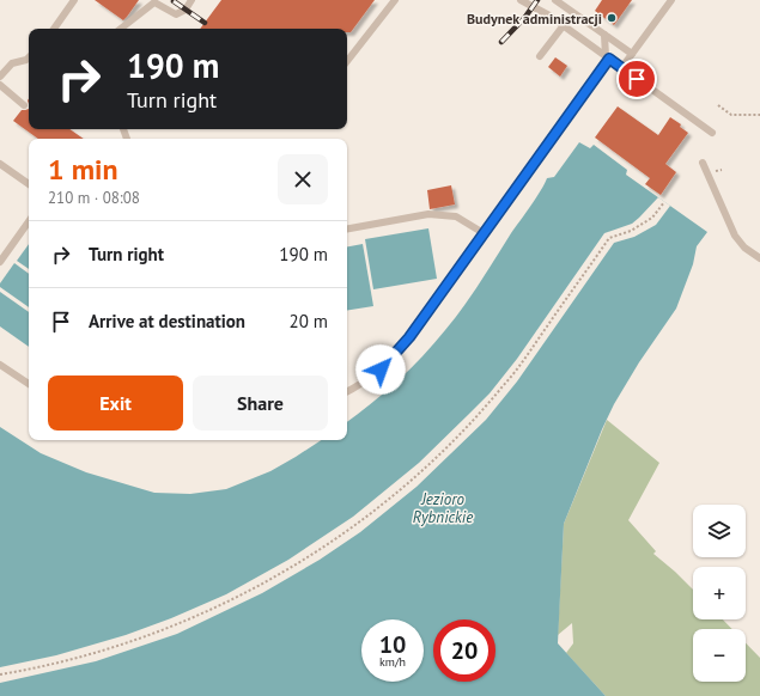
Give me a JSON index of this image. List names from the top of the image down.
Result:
{
  "water": ["Jezioro Rybnickie"],
  "places": ["Budynek administracji"],
  "page": {
    "turn": ["190 m", "Turn right"],
    "heading": ["1 min", "210 m · 08:08"],
    "list": [
      {
        "name": "Turn right",
        "value": "190 m"
      },
      {
        "name": "Arrive at destination",
        "value": "20 m"
      }
    ],
    "buttons": ["Exit", "Share"],
    "map_buttons": ["+", "−"],
    "speed": "10 km/h",
    "limit": "20"
  }
}
